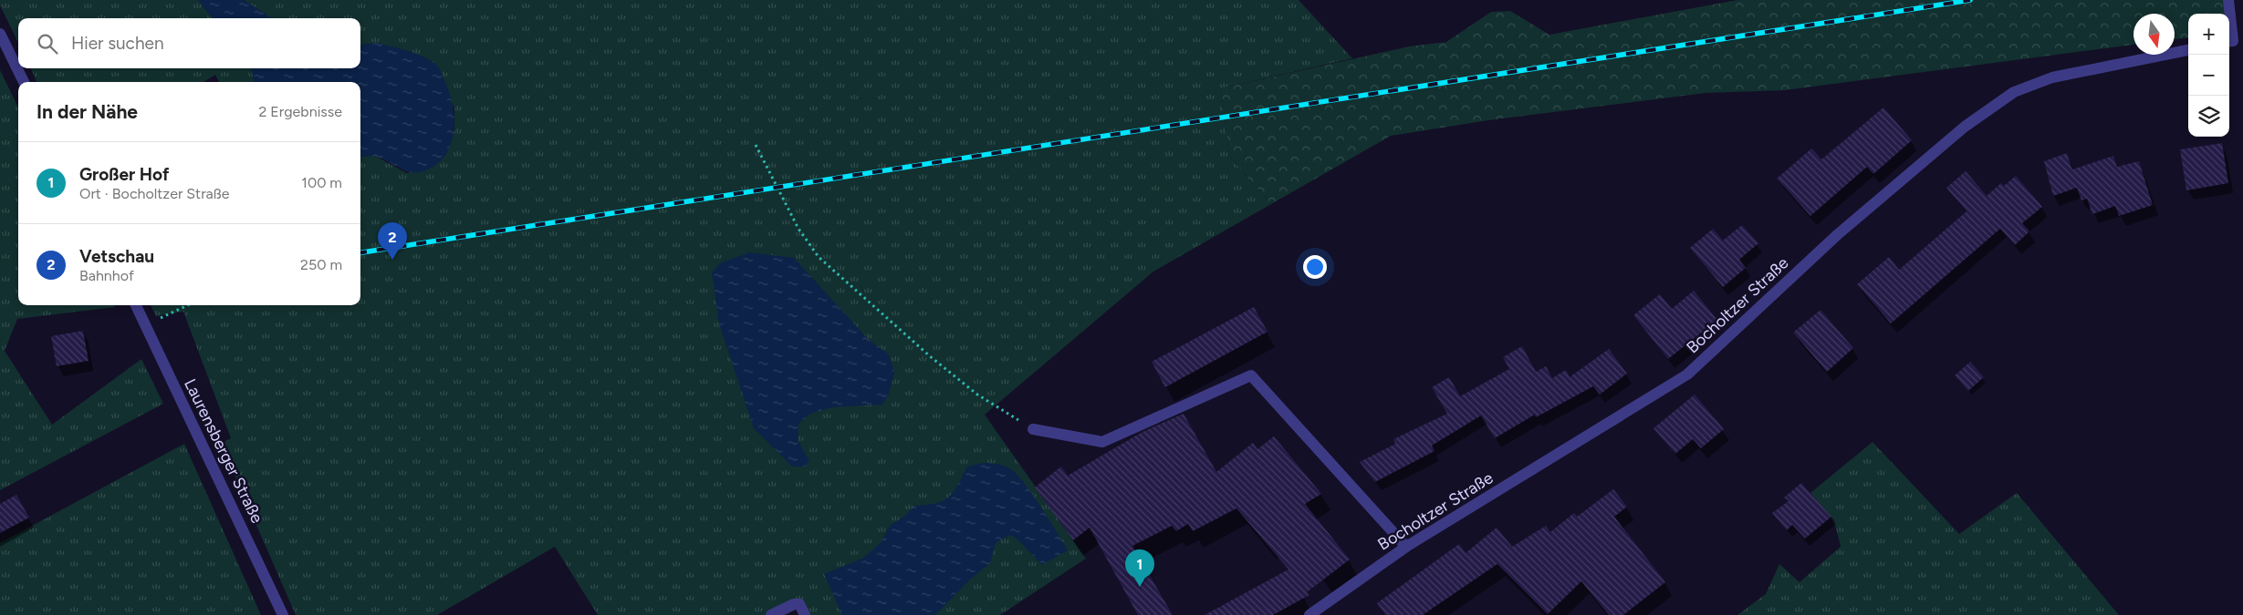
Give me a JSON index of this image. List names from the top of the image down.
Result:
{
  "streets": {
    "street": ["Bocholtzer Straße", "Laurensberger Straße"]
  },
  "north": "bottom",
  "page": {
    "map_buttons": ["+", "−"],
    "search": "Hier suchen",
    "heading": ["In der Nähe", "2 Ergebnisse"],
    "list": [
      {
        "mark": "1",
        "name": "Großer Hof",
        "note": "Ort · Bocholtzer Straße",
        "value": "100 m"
      },
      {
        "mark": "2",
        "name": "Vetschau",
        "note": "Bahnhof",
        "value": "250 m"
      }
    ],
    "pins": ["2", "1"]
  }
}
